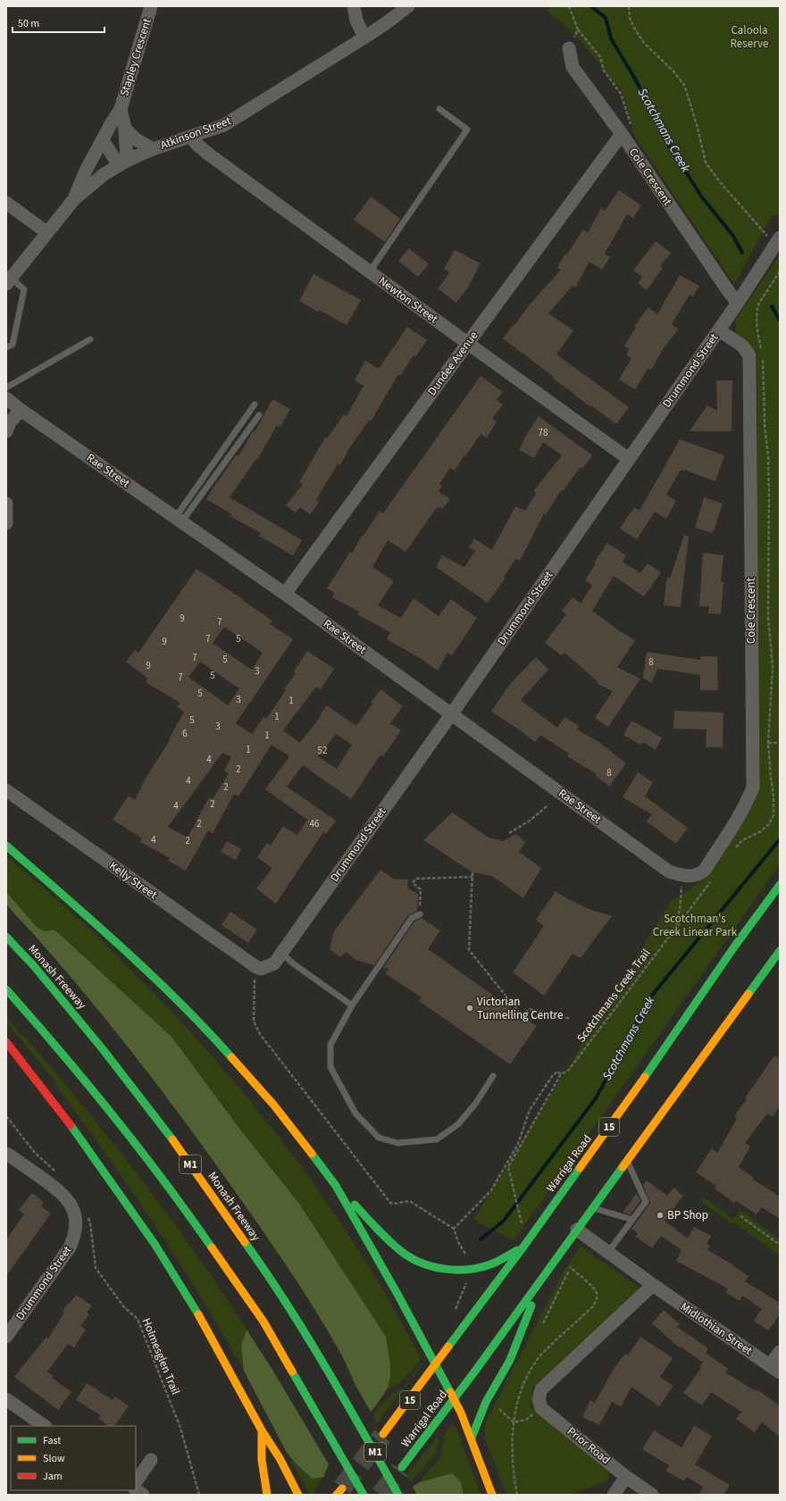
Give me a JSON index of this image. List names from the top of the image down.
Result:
{
  "streets": {
    "highway": [
      "Monash Freeway",
      "15",
      "Warrigal Road",
      "M1"
    ],
    "street": [
      "Stapley Crescent",
      "Atkinson Street",
      "Cole Crescent",
      "Newton Street",
      "Dundee Avenue",
      "Drummond Street",
      "Rae Street",
      "Kelly Street",
      "Midlothian Street",
      "Prior Road"
    ],
    "path": ["Scotchmans Creek Trail", "Holmesglen Trail"]
  },
  "crossings": [
    ["Stapley Crescent", "Atkinson Street"],
    ["Atkinson Street", "Newton Street"],
    ["Cole Crescent", "Dundee Avenue"],
    ["Cole Crescent", "Drummond Street"],
    ["Cole Crescent", "Rae Street"],
    ["Newton Street", "Dundee Avenue"],
    ["Newton Street", "Drummond Street"],
    ["Dundee Avenue", "Rae Street"],
    ["Drummond Street", "Rae Street"],
    ["Drummond Street", "Kelly Street"],
    ["Warrigal Road", "Midlothian Street"]
  ],
  "water": ["Scotchmans Creek"],
  "parks": ["Caloola Reserve", "Scotchman's Creek Linear Park"],
  "places": ["Victorian Tunnelling Centre", "BP Shop"],
  "house_numbers": [
    "78",
    "9",
    "7",
    "7",
    "5",
    "9",
    "7",
    "5",
    "8",
    "9",
    "3",
    "5",
    "7",
    "5",
    "3",
    "1",
    "1",
    "5",
    "3",
    "6",
    "1",
    "1",
    "52",
    "4",
    "2",
    "8",
    "4",
    "2",
    "2",
    "4",
    "2",
    "46",
    "4",
    "2"
  ],
  "legend": ["Fast", "Slow", "Jam"],
  "scale_bar": "50 m"
}
